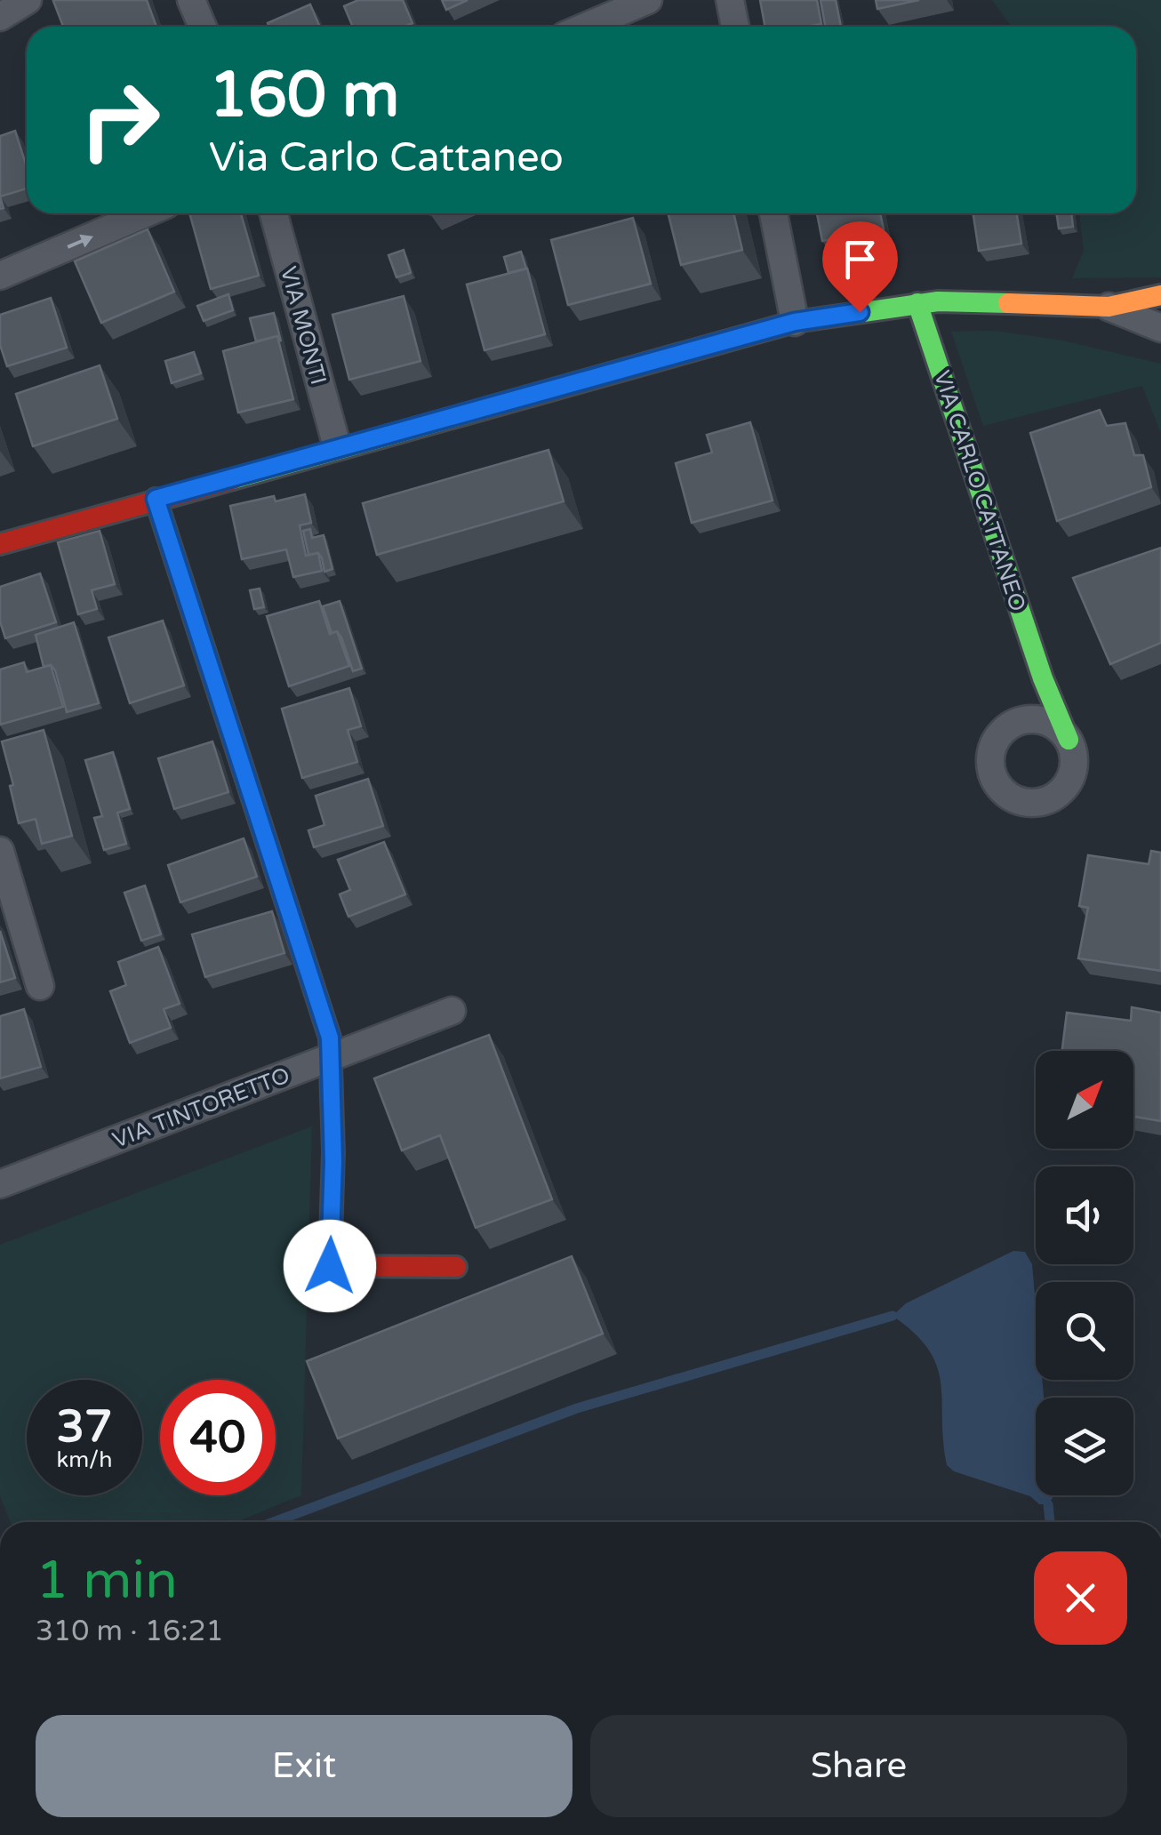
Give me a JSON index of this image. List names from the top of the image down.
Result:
{
  "streets": {
    "street": ["VIA MONTI", "VIA CARLO CATTANEO", "VIA TINTORETTO"]
  },
  "north": "top right",
  "page": {
    "turn": ["160 m", "Via Carlo Cattaneo"],
    "speed": "37 km/h",
    "limit": "40",
    "heading": ["1 min", "310 m · 16:21"],
    "buttons": ["Exit", "Share"]
  }
}
